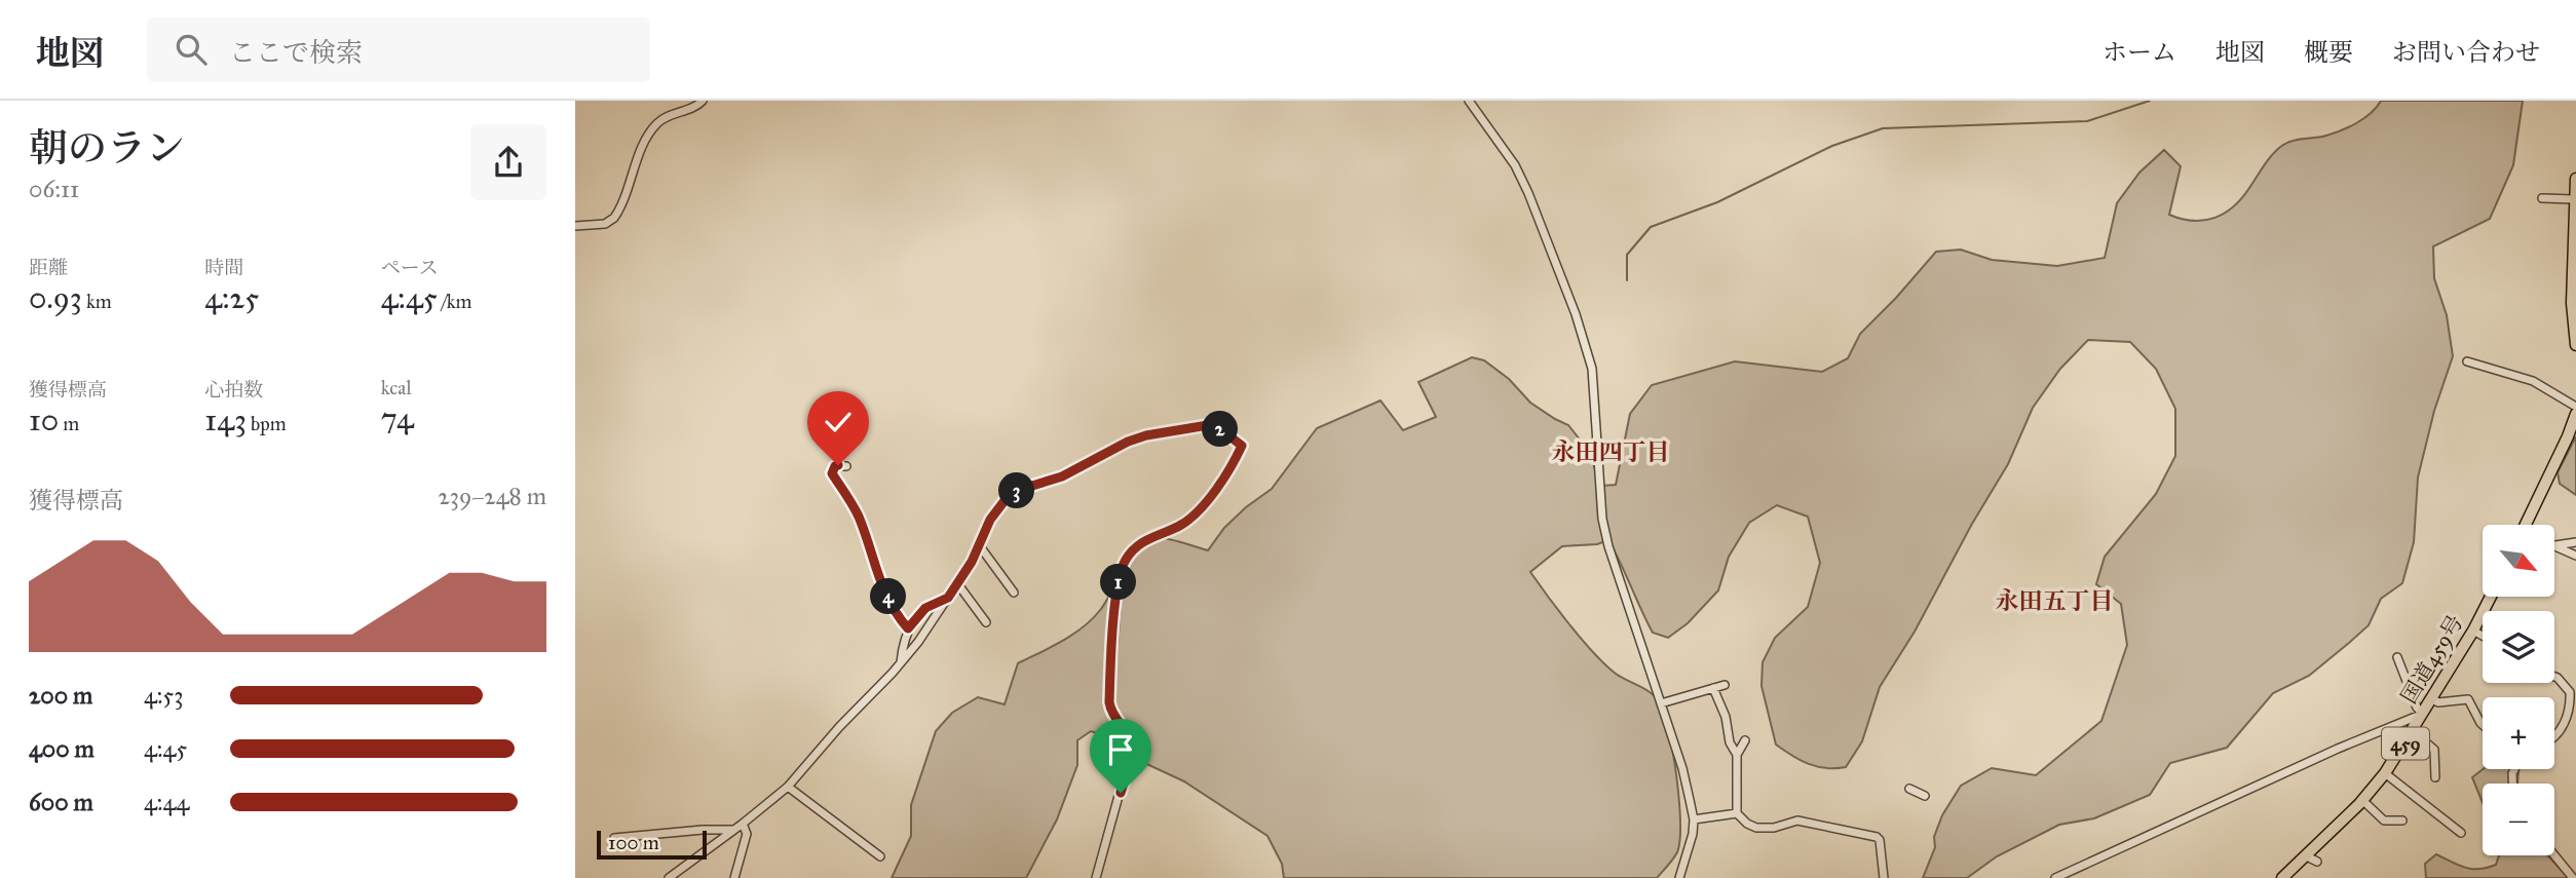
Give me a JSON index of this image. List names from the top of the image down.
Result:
{
  "streets": {
    "highway": ["国道459号", "459"]
  },
  "districts": ["永田四丁目", "永田五丁目"],
  "scale_bar": "100 m",
  "north": "bottom right",
  "page": {
    "header": "地図",
    "search": "ここで検索",
    "nav": [
      "ホーム",
      "地図",
      "概要",
      "お問い合わせ"
    ],
    "heading": ["朝のラン", "06:11"],
    "stats": [
      ["距離", "0.93 km"],
      ["時間", "4:25"],
      ["ペース", "4:45 /km"],
      ["獲得標高", "10 m"],
      ["心拍数", "143 bpm"],
      ["kcal", "74"]
    ],
    "pins": [
      "2",
      "3",
      "1",
      "4"
    ],
    "chart": ["獲得標高", "239–248 m"],
    "map_buttons": ["+", "−"],
    "list": [
      {
        "name": "200 m",
        "note": "4:53"
      },
      {
        "name": "400 m",
        "note": "4:45"
      },
      {
        "name": "600 m",
        "note": "4:44"
      }
    ],
    "scale": "100 m"
  }
}
